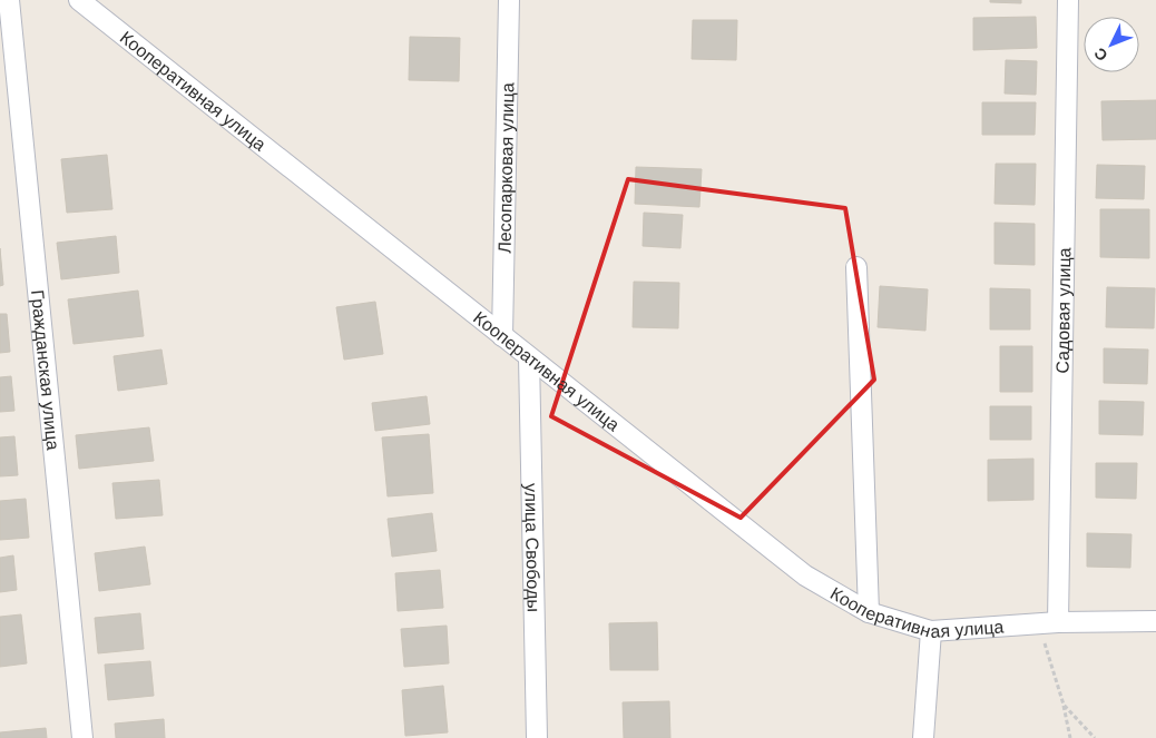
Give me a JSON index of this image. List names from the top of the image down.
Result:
{
  "streets": {
    "street": [
      "Кооперативная улица",
      "Лесопарковая улица",
      "Садовая улица",
      "Гражданская улица",
      "улица Свободы"
    ]
  },
  "crossings": [
    ["Кооперативная улица", "Лесопарковая улица"],
    ["Кооперативная улица", "Садовая улица"],
    ["Кооперативная улица", "улица Свободы"]
  ],
  "north": "bottom left"
}
